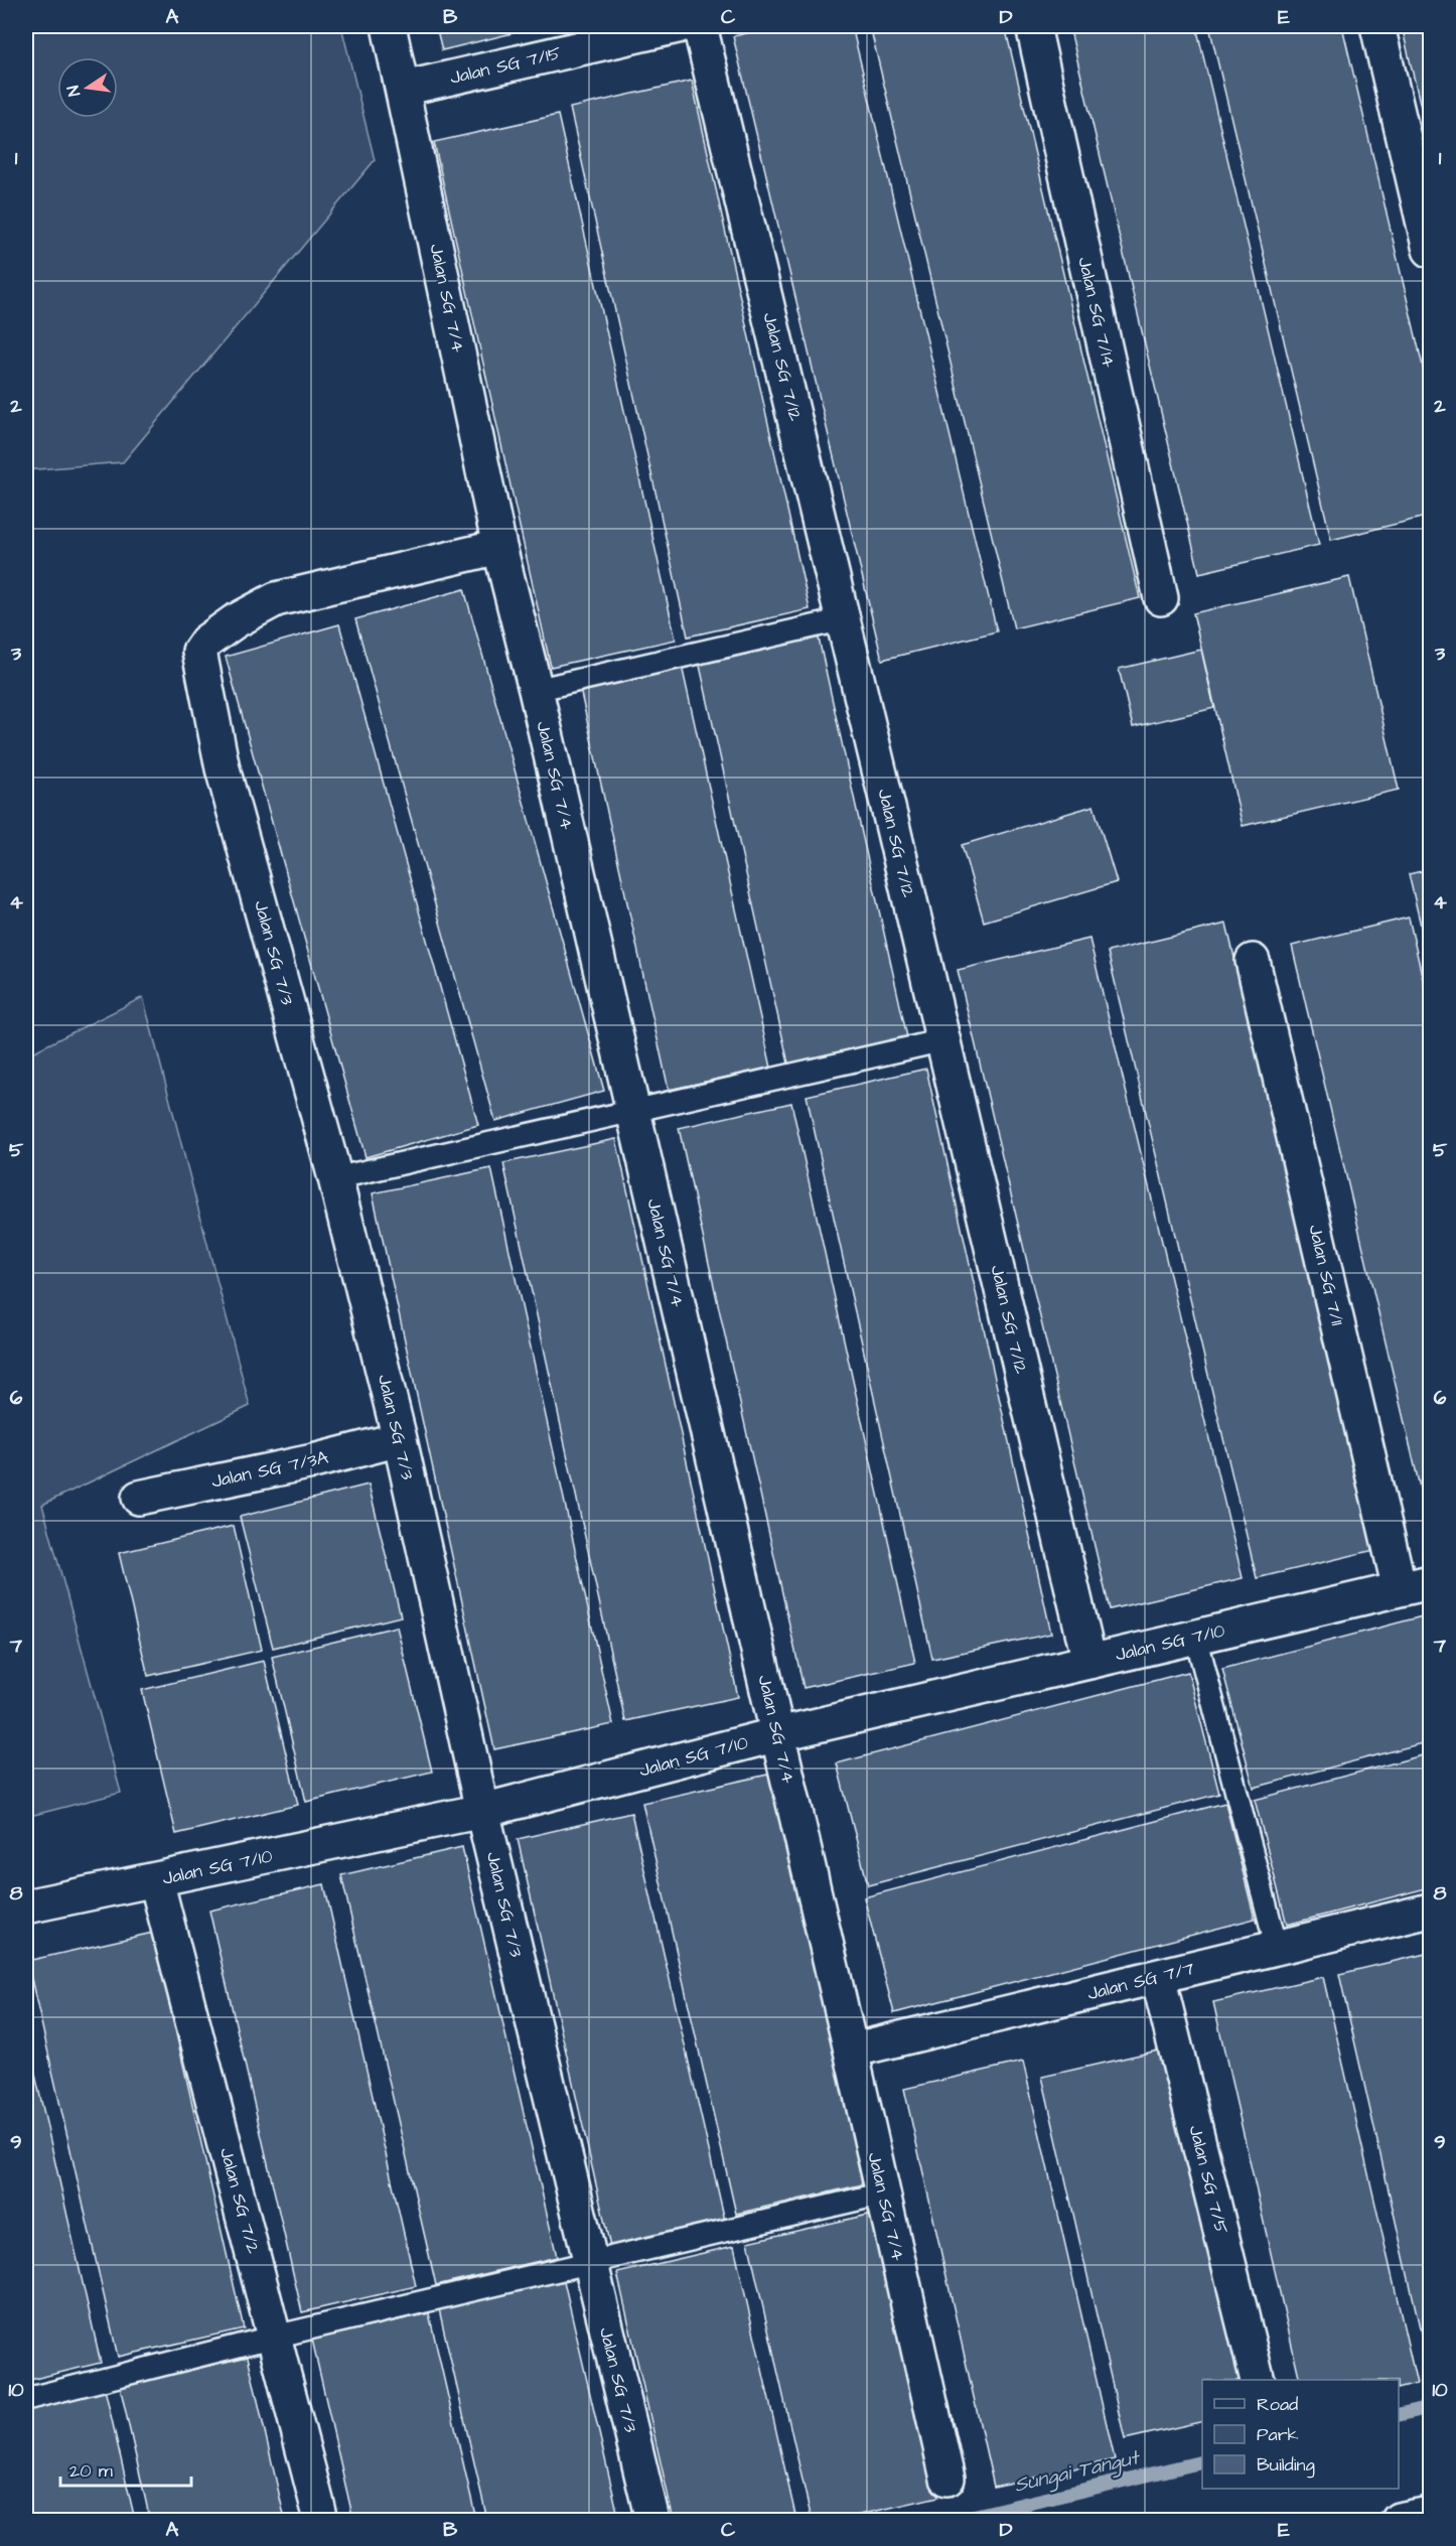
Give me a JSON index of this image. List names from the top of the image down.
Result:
{
  "streets": {
    "street": [
      "Jalan SG 7/15",
      "Jalan SG 7/4",
      "Jalan SG 7/14",
      "Jalan SG 7/12",
      "Jalan SG 7/3",
      "Jalan SG 7/11",
      "Jalan SG 7/3A",
      "Jalan SG 7/10",
      "Jalan SG 7/7",
      "Jalan SG 7/5",
      "Jalan SG 7/2"
    ]
  },
  "crossings": [
    ["Jalan SG 7/15", "Jalan SG 7/4"],
    ["Jalan SG 7/4", "Jalan SG 7/3"],
    ["Jalan SG 7/4", "Jalan SG 7/10"],
    ["Jalan SG 7/4", "Jalan SG 7/7"],
    ["Jalan SG 7/12", "Jalan SG 7/10"],
    ["Jalan SG 7/3", "Jalan SG 7/3A"],
    ["Jalan SG 7/3", "Jalan SG 7/10"],
    ["Jalan SG 7/11", "Jalan SG 7/10"],
    ["Jalan SG 7/10", "Jalan SG 7/2"],
    ["Jalan SG 7/7", "Jalan SG 7/5"]
  ],
  "water": ["Sungai Tangut"],
  "legend": ["Road", "Park", "Building"],
  "scale_bar": "20 m",
  "north": "left",
  "grid": {
    "columns": [
      "A",
      "B",
      "C",
      "D",
      "E"
    ],
    "rows": [
      "1",
      "2",
      "3",
      "4",
      "5",
      "6",
      "7",
      "8",
      "9",
      "10"
    ]
  }
}
